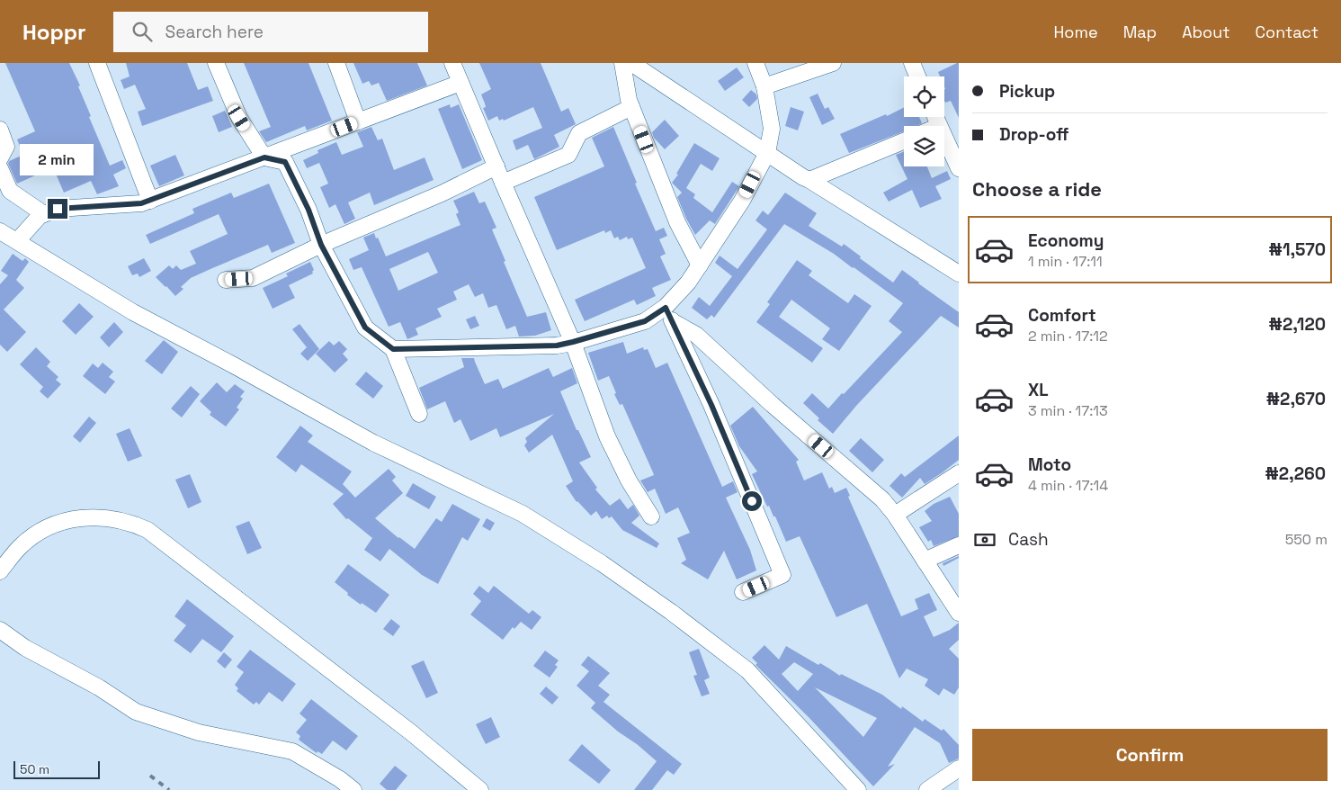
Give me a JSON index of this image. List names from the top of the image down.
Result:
{
  "scale_bar": "50 m",
  "page": {
    "header": "Hoppr",
    "search": "Search here",
    "nav": [
      "Home",
      "Map",
      "About",
      "Contact"
    ],
    "banner": ["Pickup", "Drop-off"],
    "bubble": "2 min",
    "heading": "Choose a ride",
    "list": [
      {
        "name": "Economy",
        "note": "1 min · 17:11",
        "value": "₦1,570"
      },
      {
        "name": "Comfort",
        "note": "2 min · 17:12",
        "value": "₦2,120"
      },
      {
        "name": "XL",
        "note": "3 min · 17:13",
        "value": "₦2,670"
      },
      {
        "name": "Moto",
        "note": "4 min · 17:14",
        "value": "₦2,260"
      }
    ],
    "pay": ["Cash", "550 m"],
    "buttons": "Confirm",
    "scale": "50 m"
  }
}
